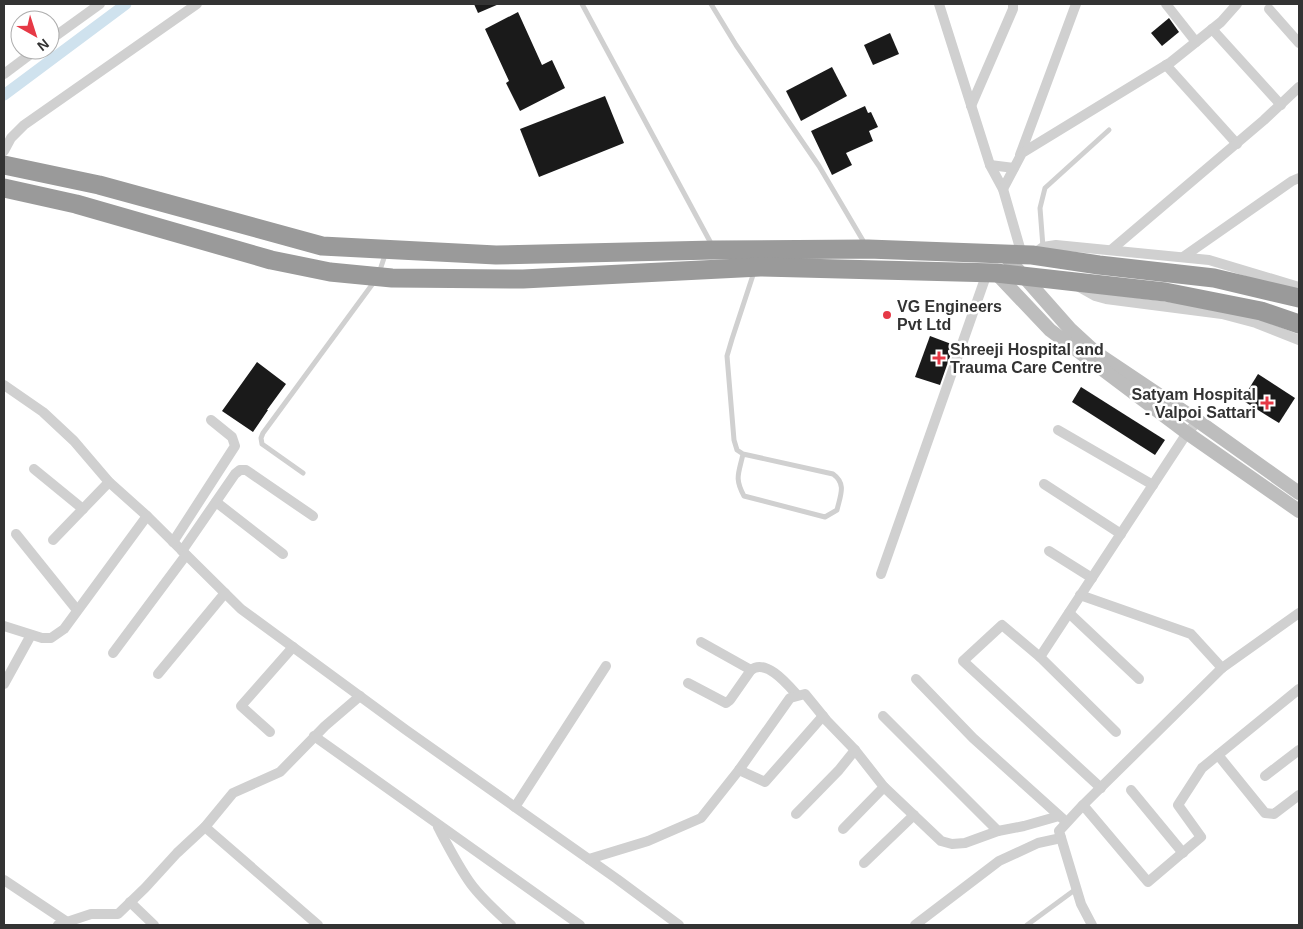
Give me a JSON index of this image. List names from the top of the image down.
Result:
{
  "places": {
    "other": ["VG Engineers Pvt Ltd"],
    "health": ["Shreeji Hospital and Trauma Care Centre", "Satyam Hospital - Valpoi Sattari"]
  },
  "north": "bottom right"
}
